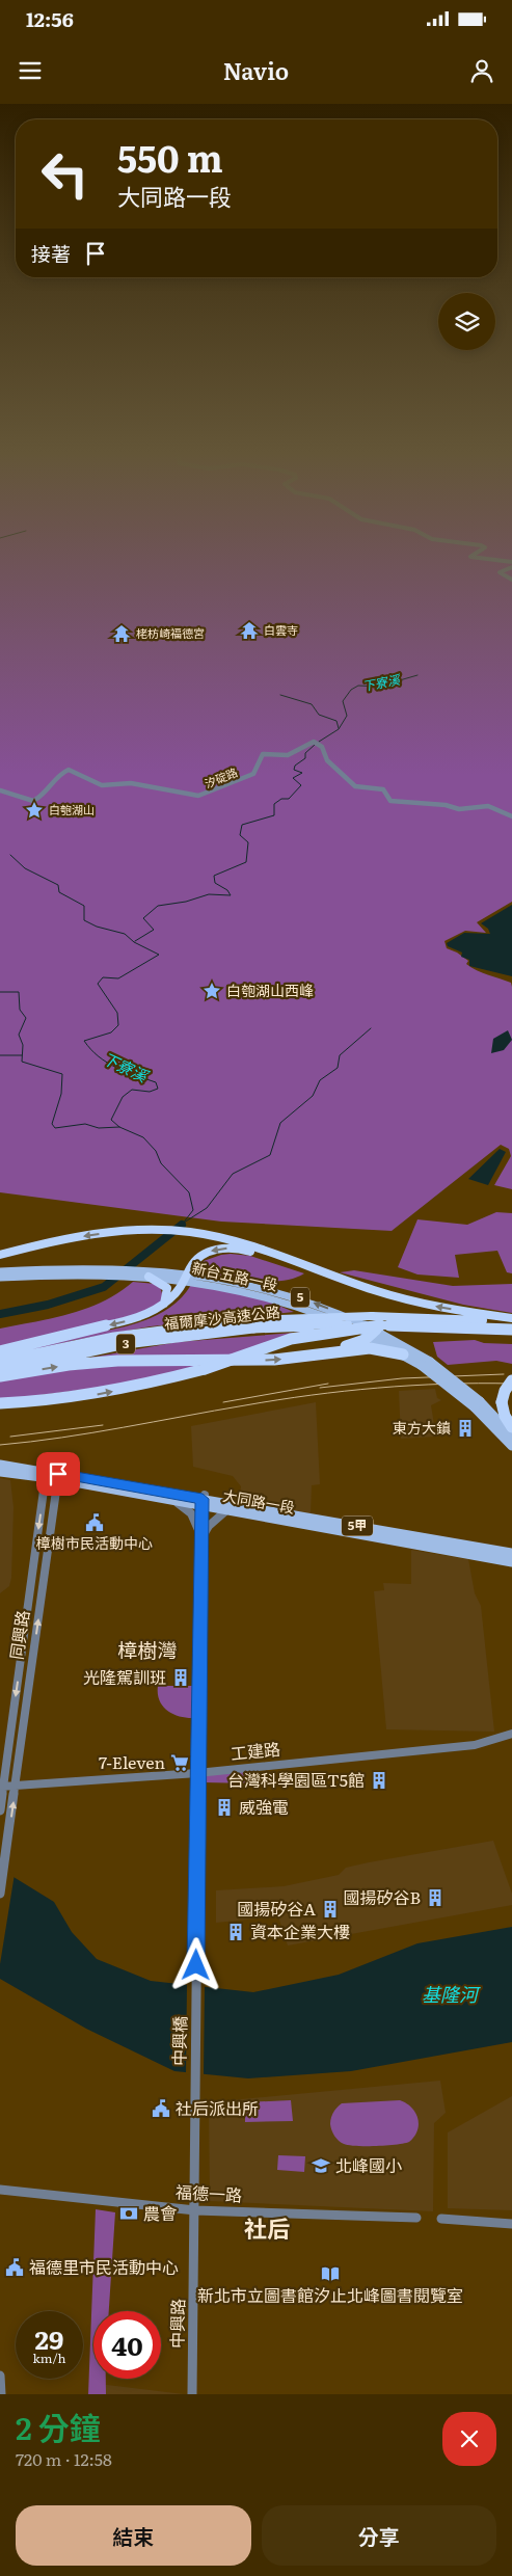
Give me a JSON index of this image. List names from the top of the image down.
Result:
{
  "streets": {
    "highway": ["福爾摩沙高速公路", "3"],
    "main road": [
      "新台五路一段",
      "5",
      "大同路一段",
      "5甲"
    ],
    "street": [
      "汐碇路",
      "同興路",
      "工建路",
      "中興橋",
      "福德一路",
      "中興路"
    ]
  },
  "crossings": [
    ["新台五路一段", "福爾摩沙高速公路"],
    ["大同路一段", "同興路"],
    ["同興路", "工建路"],
    ["工建路", "中興橋"],
    ["中興橋", "中興路"],
    ["福德一路", "中興路"]
  ],
  "districts": ["樟樹灣", "社后"],
  "water": ["下寮溪", "基隆河"],
  "places": {
    "temple": ["白雲寺", "栳枋崎福德宮"],
    "place": ["白匏湖山", "白匏湖山西峰"],
    "building": [
      "東方大鎮",
      "光隆駕訓班",
      "台灣科學園區T5館",
      "威強電",
      "國揚矽谷B",
      "國揚矽谷A",
      "資本企業大樓"
    ],
    "public building": ["樟樹市民活動中心", "社后派出所", "福德里市民活動中心"],
    "supermarket": ["7-Eleven"],
    "school or university": ["北峰國小"],
    "bank": ["農會"],
    "library": ["新北市立圖書館汐止北峰圖書閱覽室"]
  },
  "page": {
    "status": "12:56",
    "header": "Navio",
    "turn": ["550 m", "大同路一段"],
    "then": "接著",
    "speed": "29 km/h",
    "limit": "40",
    "heading": ["2 分鐘", "720 m · 12:58"],
    "buttons": ["結束", "分享"]
  }
}
